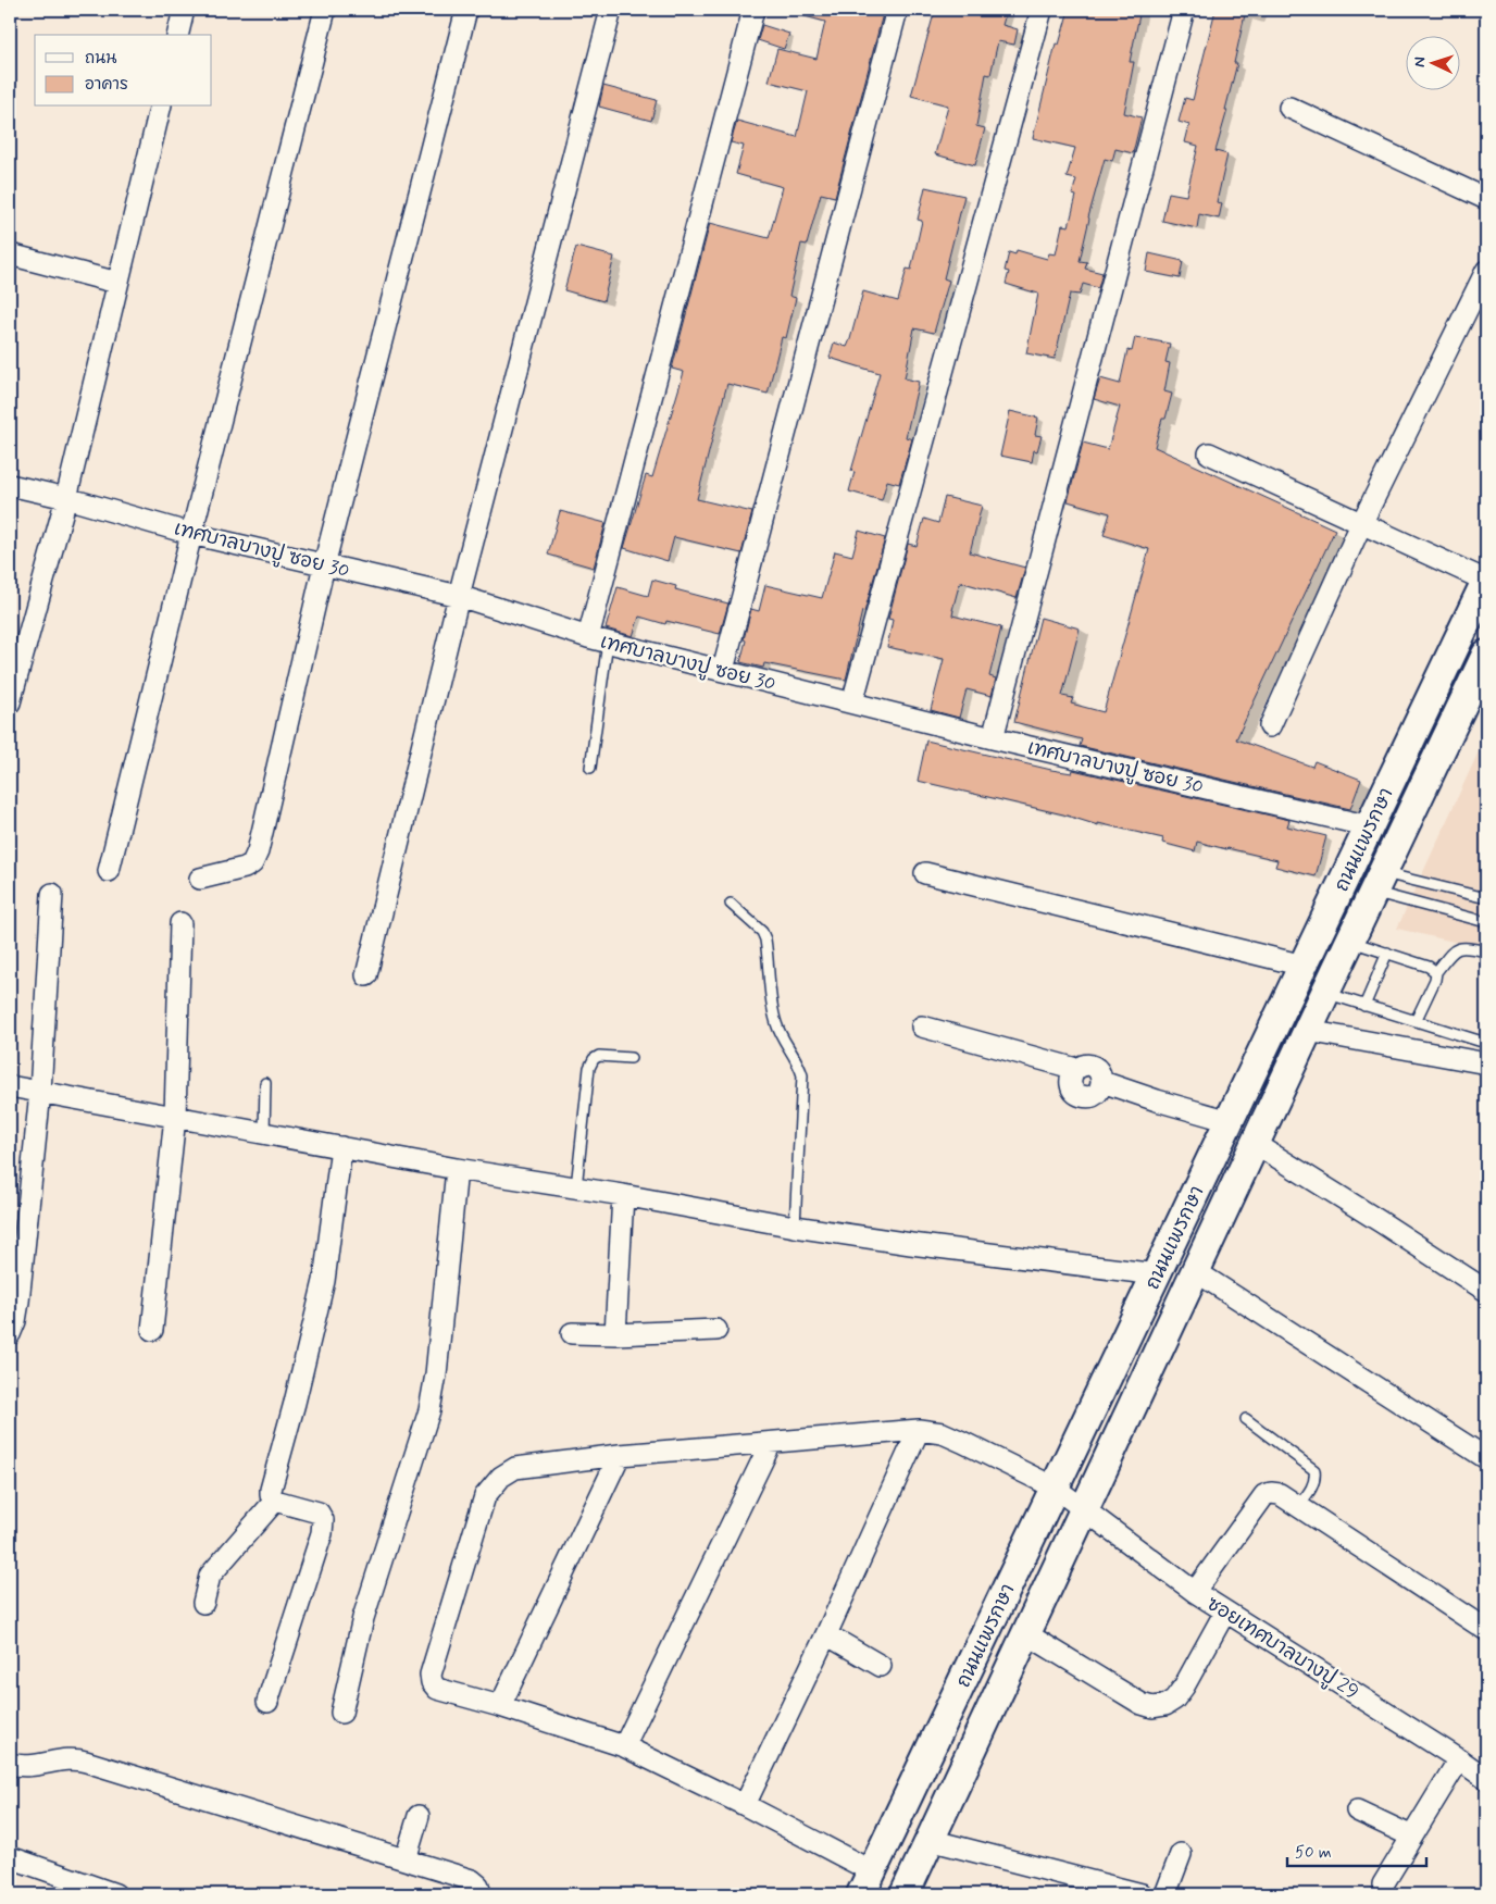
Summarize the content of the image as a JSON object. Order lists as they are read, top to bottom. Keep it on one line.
{"streets":{"main road":["ถนนแพรกษา"],"street":["เทศบาลบางปู ซอย 30","ซอยเทศบาลบางปู 29"]},"crossings":[["เทศบาลบางปู ซอย 30","ถนนแพรกษา"],["ถนนแพรกษา","ซอยเทศบาลบางปู 29"]],"legend":["ถนน","อาคาร"],"scale_bar":"50 m","north":"left"}
